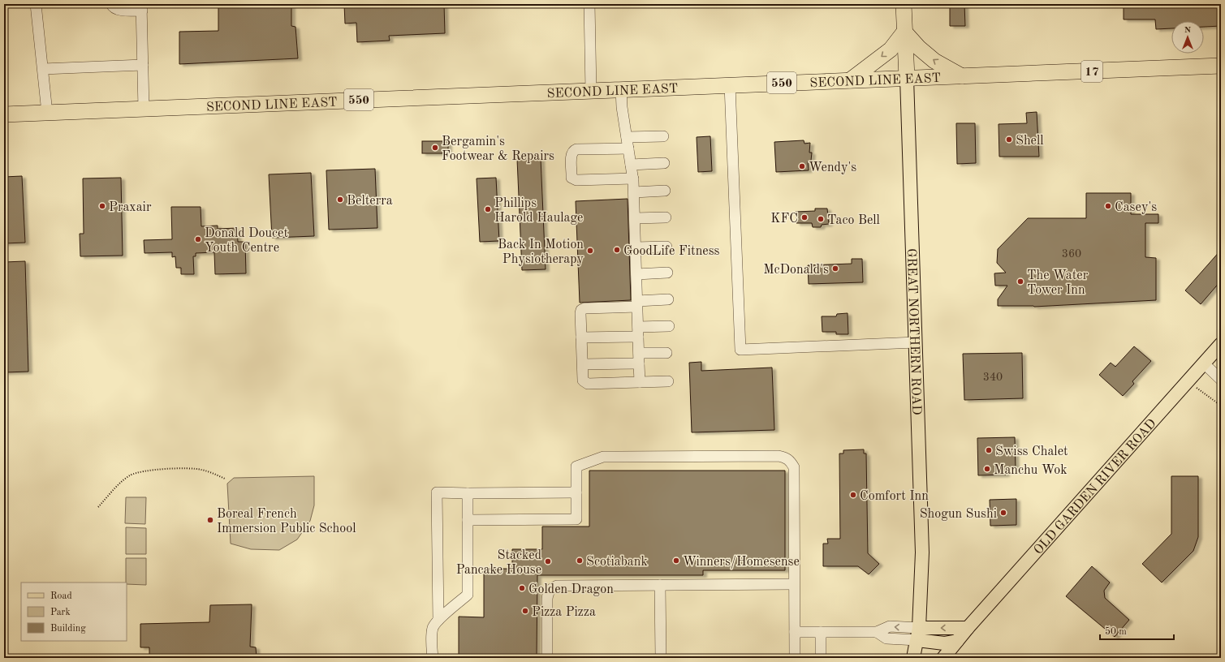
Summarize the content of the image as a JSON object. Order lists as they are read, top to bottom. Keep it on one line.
{"streets":{"highway":["17","SECOND LINE EAST","550","GREAT NORTHERN ROAD"],"main road":["OLD GARDEN RIVER ROAD"]},"crossings":[["SECOND LINE EAST","GREAT NORTHERN ROAD"]],"places":["Shell","Bergamin's Footwear & Repairs","Wendy's","Belterra","Praxair","Casey's","Phillips Harold Haulage","KFC","Taco Bell","Donald Doucet Youth Centre","GoodLife Fitness","Back In Motion Physiotherapy","McDonald's","The Water Tower Inn","Swiss Chalet","Manchu Wok","Comfort Inn","Shogun Sushi","Boreal French Immersion Public School","Scotiabank","Winners/Homesense","Stacked Pancake House","Golden Dragon","Pizza Pizza"],"house_numbers":["360","340"],"legend":["Road","Park","Building"],"scale_bar":"50 m","north":"top"}
